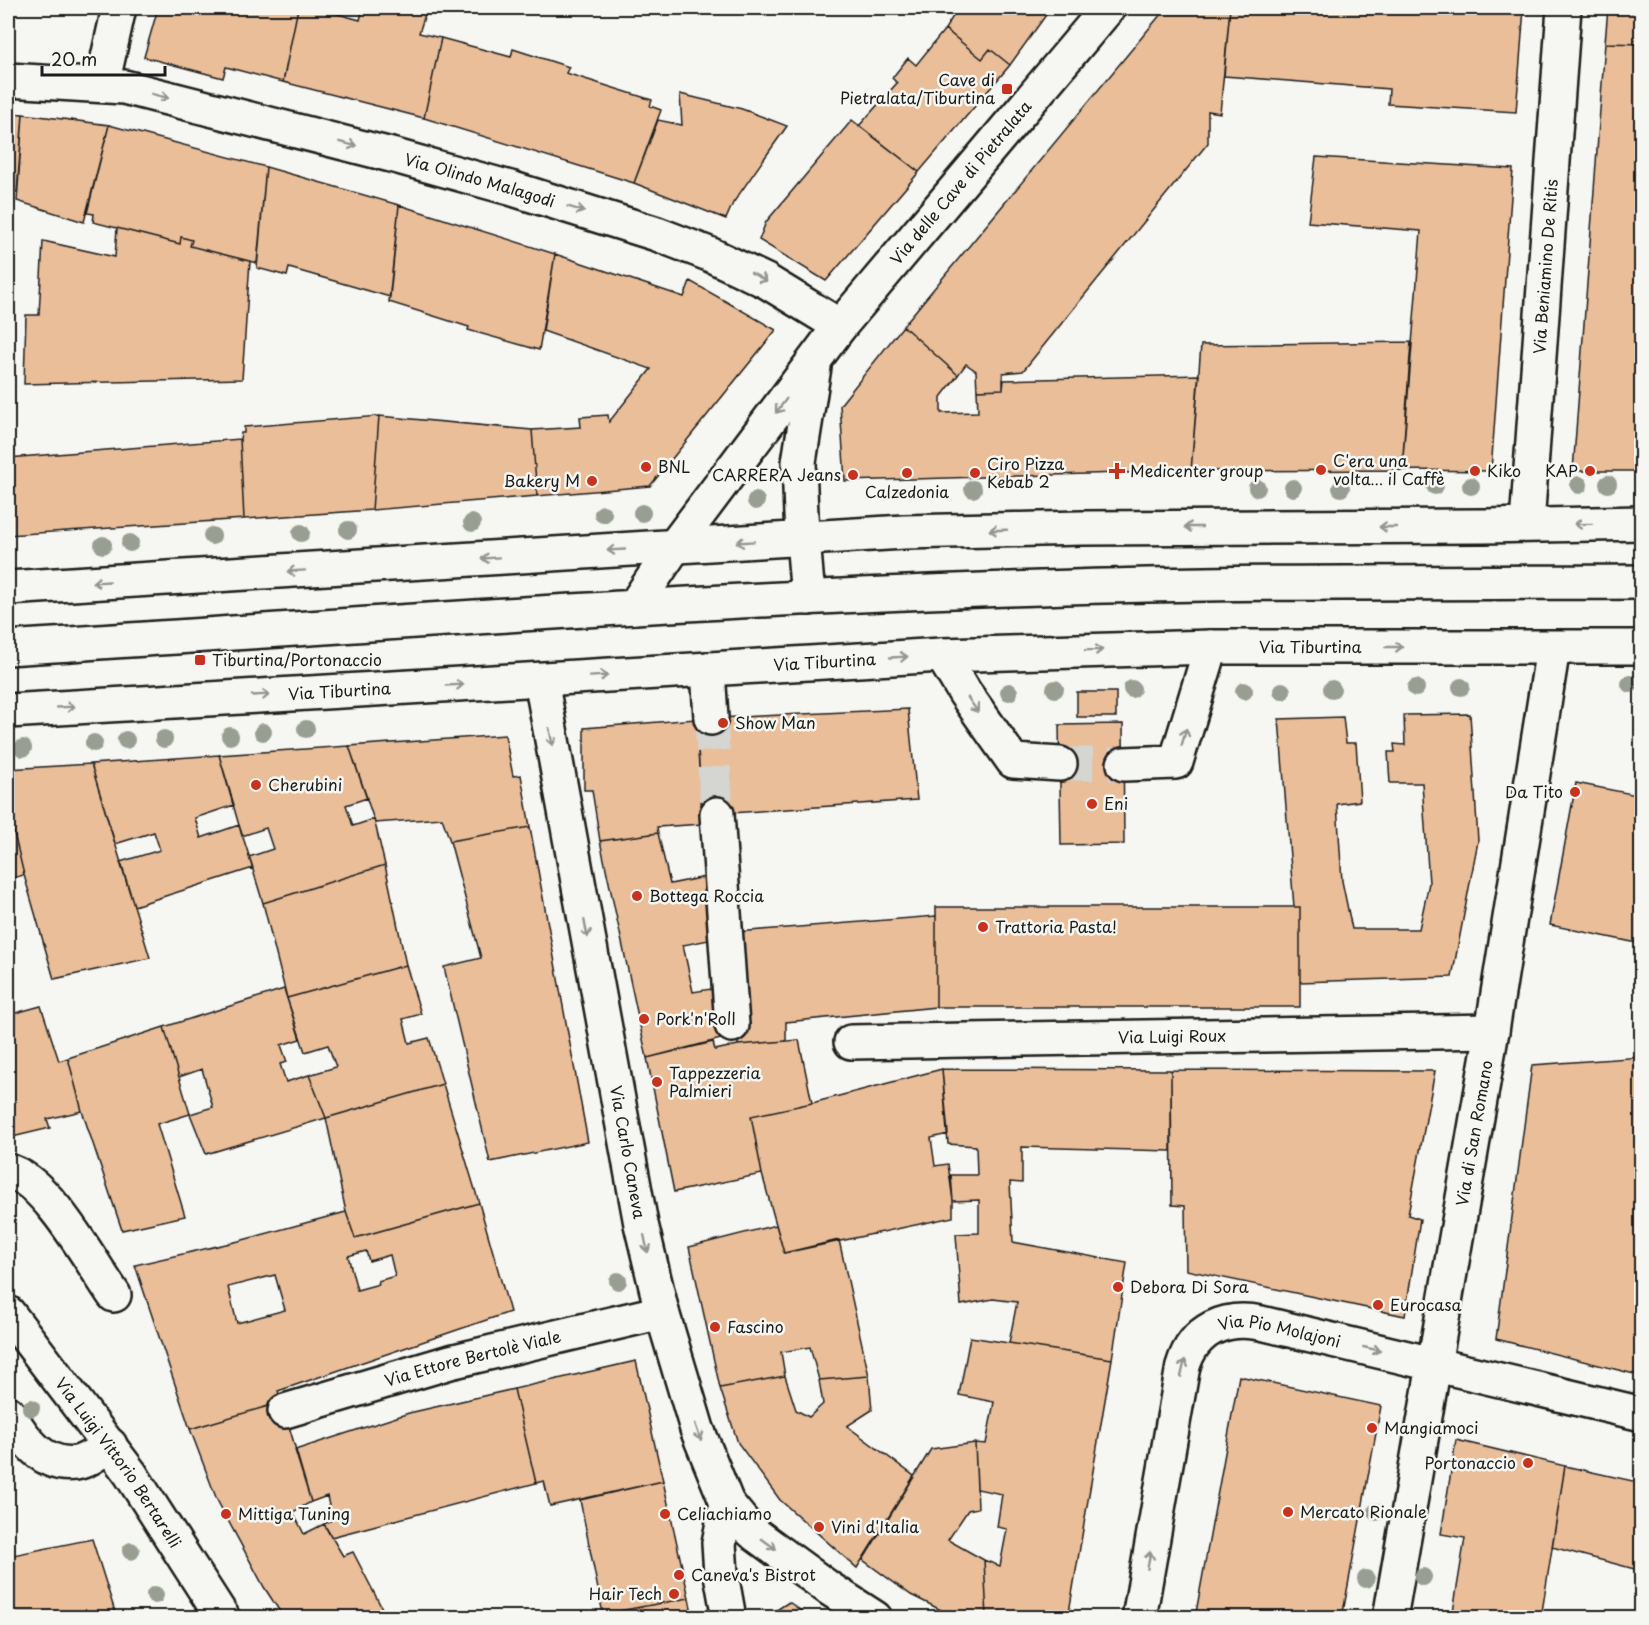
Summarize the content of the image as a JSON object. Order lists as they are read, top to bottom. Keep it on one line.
{"streets":{"street":["Via Olindo Malagodi","Via delle Cave di Pietralata","Via Beniamino De Ritis","Via Tiburtina","Via Luigi Roux","Via di San Romano","Via Carlo Caneva","Via Pio Molajoni","Via Ettore Bertolè Viale","Via Luigi Vittorio Bertarelli"]},"crossings":[["Via Olindo Malagodi","Via delle Cave di Pietralata"],["Via Tiburtina","Via di San Romano"],["Via Tiburtina","Via Carlo Caneva"],["Via Luigi Roux","Via di San Romano"],["Via di San Romano","Via Pio Molajoni"],["Via Carlo Caneva","Via Ettore Bertolè Viale"]],"one_way":["Via Olindo Malagodi"],"places":{"transit":["Cave di Pietralata/Tiburtina","Tiburtina/Portonaccio"],"other":["BNL","C'era una volta... il Caffè","Kiko","KAP","Calzedonia","Ciro Pizza Kebab 2","CARRERA Jeans","Bakery M","Show Man","Cherubini","Da Tito","Eni","Bottega Roccia","Trattoria Pasta!","Pork'n'Roll","Tappezzeria Palmieri","Debora Di Sora","Eurocasa","Fascino","Mangiamoci","Portonaccio","Mercato Rionale","Mittiga Tuning","Celiachiamo","Vini d'Italia","Caneva's Bistrot","Hair Tech"],"health":["Medicenter group"]},"scale_bar":"20 m"}
